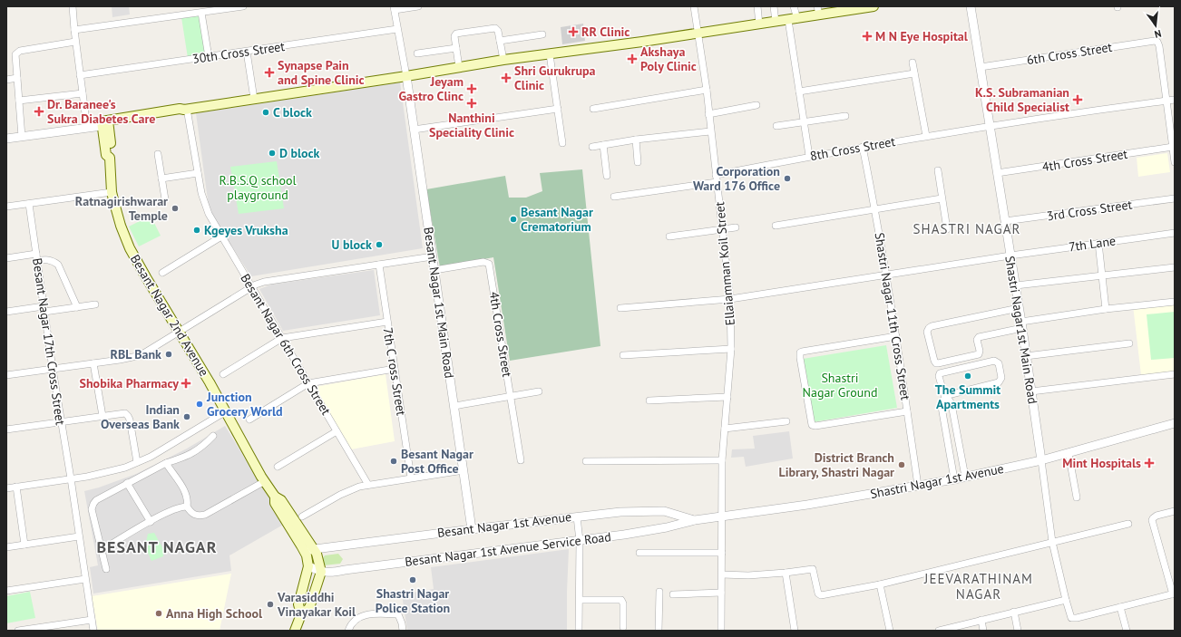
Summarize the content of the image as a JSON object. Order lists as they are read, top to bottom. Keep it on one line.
{"streets":{"main road":["Besant Nagar 2nd Avenue"],"street":["30th Cross Street","6th Cross Street","8th Cross Street","4th Cross Street","3rd Cross Street","7th Lane","Ellaiamman Koil Street","Besant Nagar 1st Main Road","Shastri Nagar 11th Cross Street","Shastri Nagar1st Main Road","Besant Nagar 17th Cross Street","Besant Nagar 6th Cross Street","7th C ross Street","Shastri Nagar 1st Avenue","Besant Nagar 1st Avenue","Besant Nagar 1st Avenue Service Road"]},"crossings":[["6th Cross Street","8th Cross Street"],["6th Cross Street","Shastri Nagar1st Main Road"],["8th Cross Street","Ellaiamman Koil Street"],["8th Cross Street","Shastri Nagar 11th Cross Street"],["8th Cross Street","Shastri Nagar1st Main Road"],["4th Cross Street","Besant Nagar 1st Main Road"],["4th Cross Street","Shastri Nagar1st Main Road"],["3rd Cross Street","Shastri Nagar1st Main Road"],["7th Lane","Ellaiamman Koil Street"],["7th Lane","Shastri Nagar 11th Cross Street"],["7th Lane","Shastri Nagar1st Main Road"],["Ellaiamman Koil Street","Shastri Nagar 1st Avenue"],["Besant Nagar 1st Main Road","Besant Nagar 1st Avenue"],["Shastri Nagar 11th Cross Street","Shastri Nagar 1st Avenue"],["Shastri Nagar1st Main Road","Shastri Nagar 1st Avenue"],["Shastri Nagar 1st Avenue","Besant Nagar 1st Avenue"],["Shastri Nagar 1st Avenue","Besant Nagar 1st Avenue Service Road"],["Besant Nagar 1st Avenue","Besant Nagar 1st Avenue Service Road"]],"districts":["SHASTRI NAGAR","BESANT NAGAR","JEEVARATHINAM NAGAR"],"parks":["R.B.S.Q school playground","Shastri Nagar Ground"],"places":{"health":["RR Clinic","M N Eye Hospital","Akshaya Poly Clinic","Synapse Pain and Spine Clinic","Shri Gurukrupa Clinic","Jeyam Gastro Clinc","K.S. Subramanian Child Specialist","Nanthini Speciality Clinic","Dr. Baranee's Sukra Diabetes Care","Shobika Pharmacy","Mint Hospitals"],"other":["C block","D block","Corporation Ward 176 Office","Ratnagirishwarar Temple","Besant Nagar Crematorium","Kgeyes Vruksha","U block","RBL Bank","The Summit Apartments","Junction Grocery World","Indian Overseas Bank","Besant Nagar Post Office","District Branch Library, Shastri Nagar","Shastri Nagar Police Station","Varasiddhi Vinayakar Koil","Anna High School"]},"north":"bottom"}
